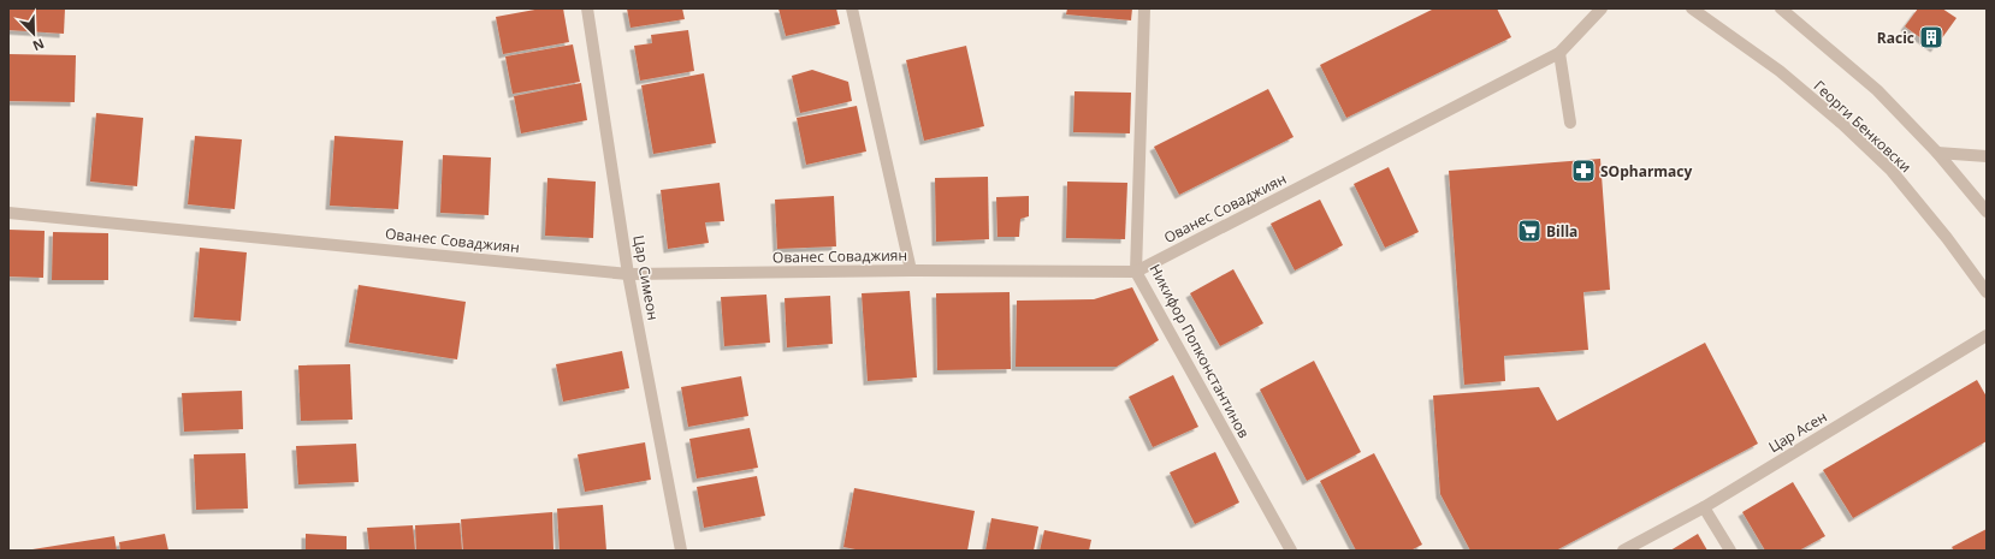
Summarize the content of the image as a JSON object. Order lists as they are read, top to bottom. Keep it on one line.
{"streets":{"street":["Георги Бенковски","Ованес Соваджиян","Цар Симеон","Никифор Попконстантинов","Цар Асен"]},"crossings":[["Ованес Соваджиян","Цар Симеон"],["Ованес Соваджиян","Никифор Попконстантинов"]],"places":{"building":["Racic"],"pharmacy":["SOpharmacy"],"supermarket":["Billa"]},"north":"bottom right"}
